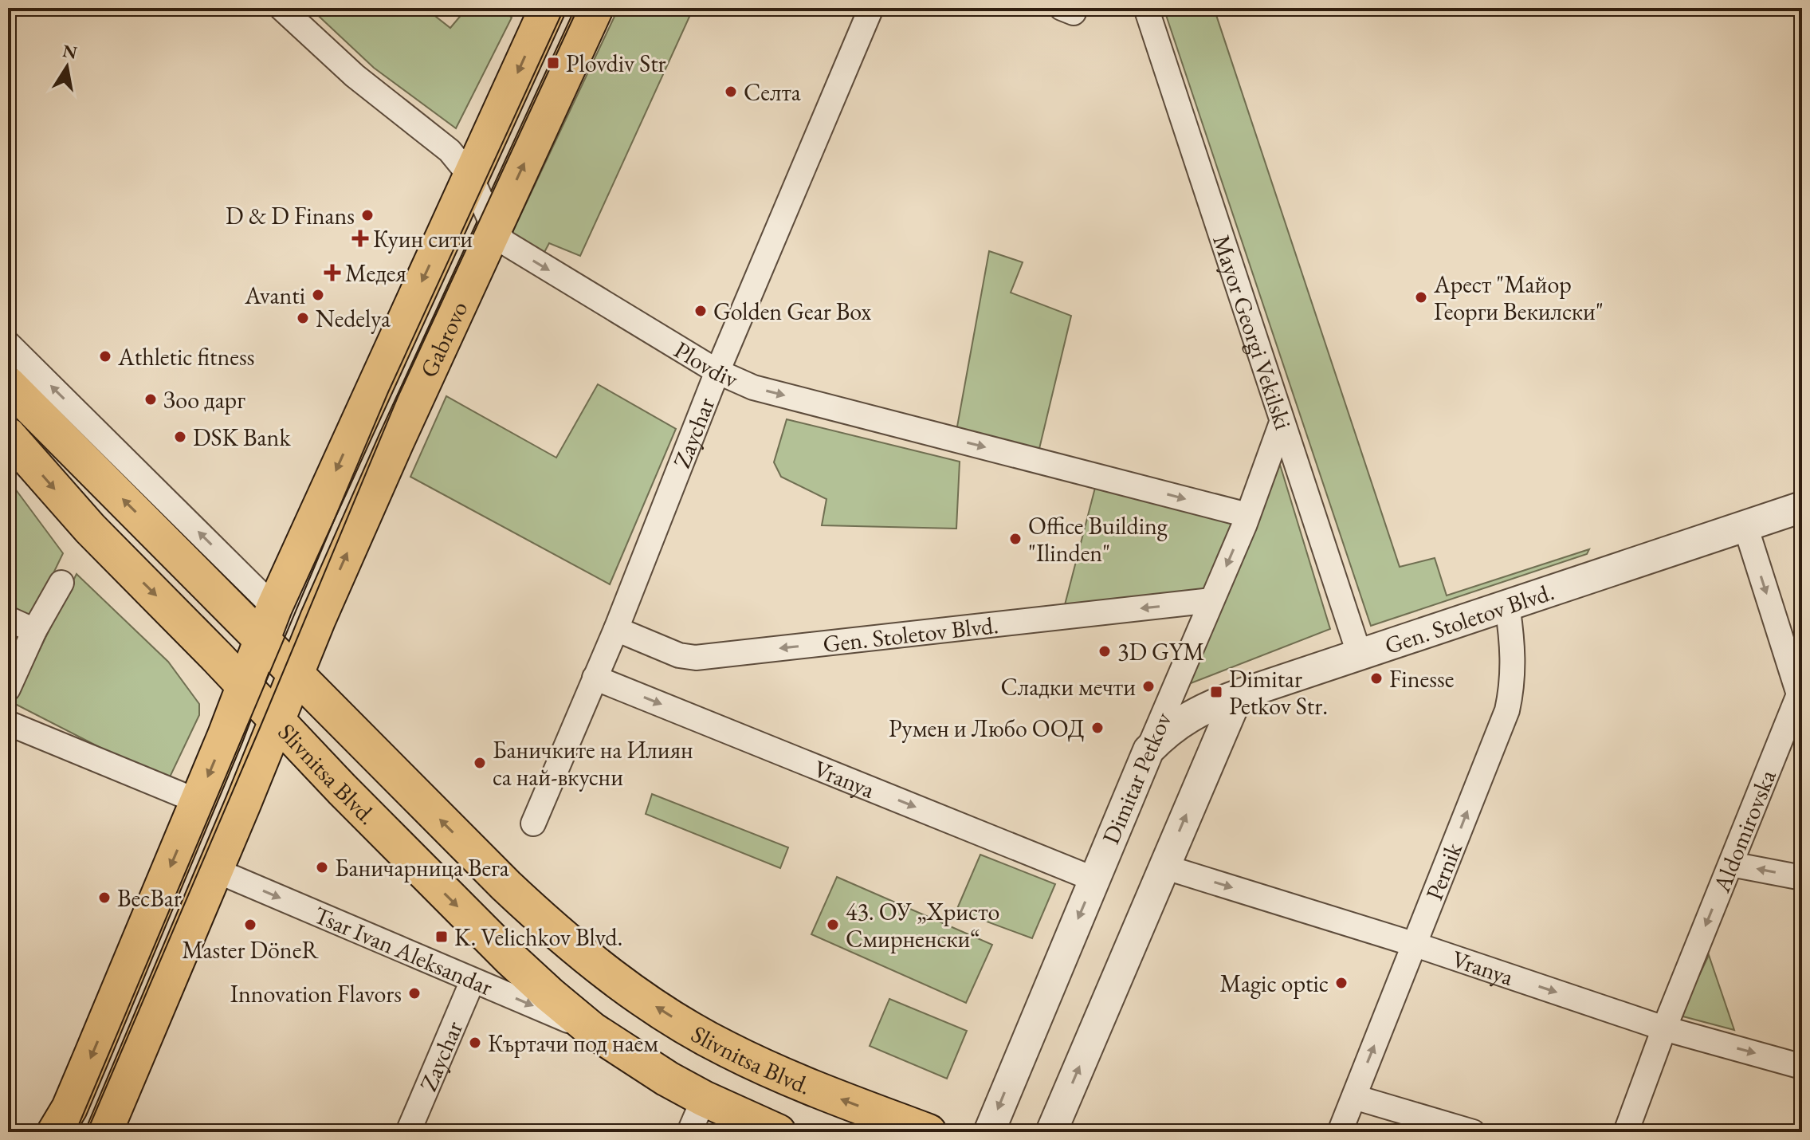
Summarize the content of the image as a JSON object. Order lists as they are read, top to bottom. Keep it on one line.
{"streets":{"main road":["Gabrovo","Slivnitsa Blvd."],"street":["Mayor Georgi Vekilski","Plovdiv","Zaychar","Gen. Stoletov Blvd.","Dimitar Petkov","Vranya","Aldomirovska","Pernik","Tsar Ivan Aleksandar"]},"crossings":[["Mayor Georgi Vekilski","Gen. Stoletov Blvd."],["Mayor Georgi Vekilski","Dimitar Petkov"],["Gabrovo","Plovdiv"],["Gabrovo","Slivnitsa Blvd."],["Gabrovo","Tsar Ivan Aleksandar"],["Plovdiv","Zaychar"],["Plovdiv","Dimitar Petkov"],["Zaychar","Gen. Stoletov Blvd."],["Zaychar","Vranya"],["Zaychar","Tsar Ivan Aleksandar"],["Gen. Stoletov Blvd.","Dimitar Petkov"],["Gen. Stoletov Blvd.","Aldomirovska"],["Gen. Stoletov Blvd.","Pernik"],["Slivnitsa Blvd.","Tsar Ivan Aleksandar"],["Dimitar Petkov","Vranya"],["Vranya","Aldomirovska"],["Vranya","Pernik"]],"one_way":["Plovdiv","Gen. Stoletov Blvd.","Vranya","Aldomirovska","Pernik","Tsar Ivan Aleksandar"],"places":{"transit":["Plovdiv Str","Dimitar Petkov Str.","K. Velichkov Blvd."],"other":["Селта","D & D Finans","Avanti","Арест \"Майор Георги Векилски\"","Golden Gear Box","Nedelya","Athletic fitness","Зоо дарг","DSK Bank","Office Building \"Ilinden\"","3D GYM","Finesse","Сладки мечти","Румен и Любо ООД","Баничките на Илиян са най-вкусни","Баничарница Вега","BecBar","Master DöneR","43. ОУ „Христо Смирненски“","Magic optic","Innovation Flavors","Къртачи под наем"],"health":["Куин сити","Медея"]},"north":"top"}
